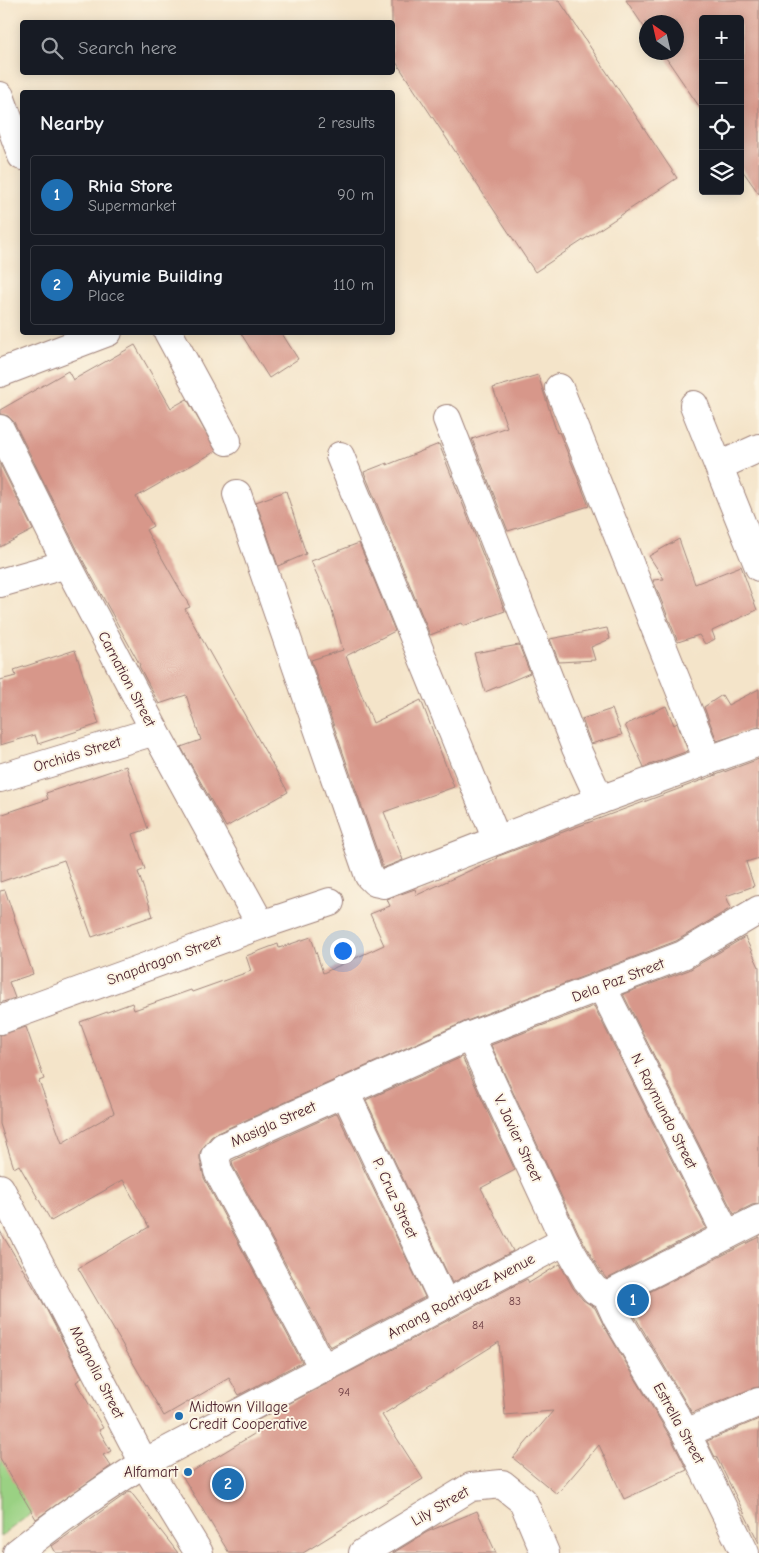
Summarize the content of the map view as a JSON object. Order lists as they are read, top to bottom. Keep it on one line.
{"streets":{"street":["Carnation Street","Orchids Street","Snapdragon Street","Dela Paz Street","N. Raymundo Street","Masigla Street","V. Javier Street","P. Cruz Street","Amang Rodriguez Avenue","Magnolia Street","Estrella Street","Lily Street"]},"crossings":[["Carnation Street","Orchids Street"],["Carnation Street","Snapdragon Street"],["Dela Paz Street","N. Raymundo Street"],["Dela Paz Street","Masigla Street"],["Dela Paz Street","V. Javier Street"],["Masigla Street","V. Javier Street"],["Masigla Street","P. Cruz Street"],["Masigla Street","Amang Rodriguez Avenue"],["V. Javier Street","Amang Rodriguez Avenue"],["P. Cruz Street","Amang Rodriguez Avenue"],["Amang Rodriguez Avenue","Magnolia Street"]],"places":["Midtown Village Credit Cooperative","Alfamart"],"house_numbers":["83","84","94"],"north":"top left","page":{"map_buttons":["+","−"],"search":"Search here","heading":["Nearby","2 results"],"list":[{"mark":"1","name":"Rhia Store","note":"Supermarket","value":"90 m"},{"mark":"2","name":"Aiyumie Building","note":"Place","value":"110 m"}],"pins":["1","2"]}}
